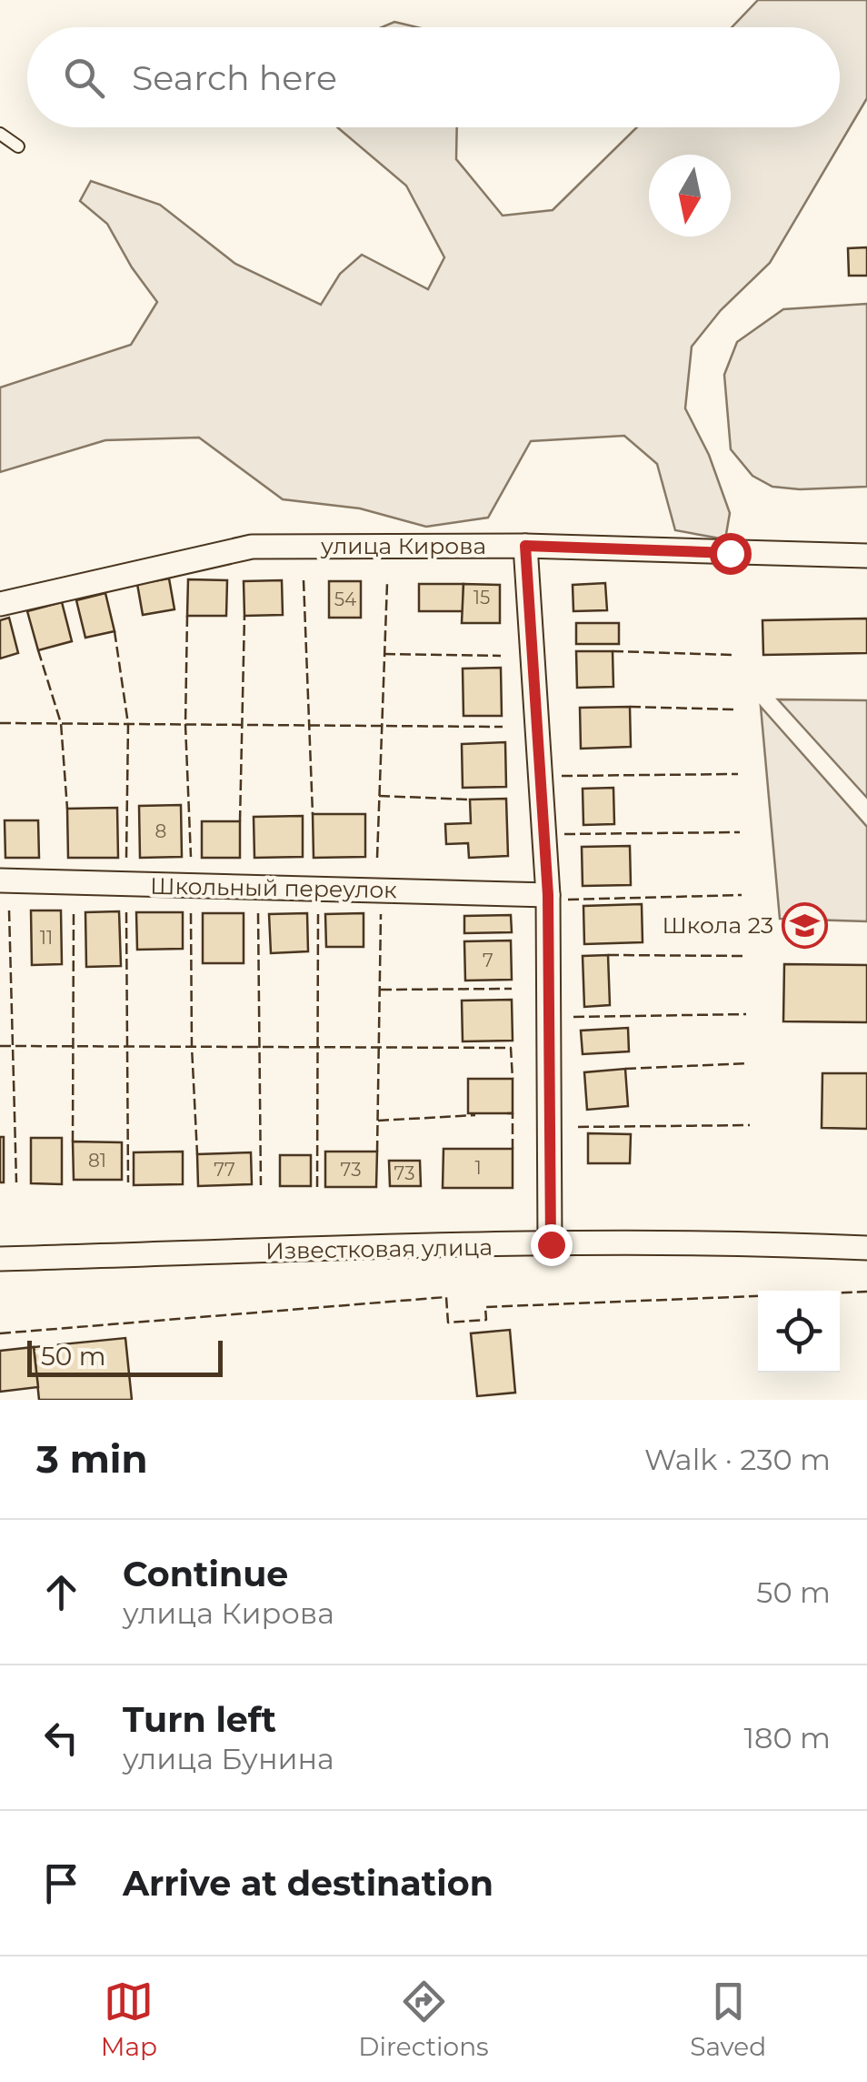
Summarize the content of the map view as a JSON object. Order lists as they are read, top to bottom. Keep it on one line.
{"streets":{"street":["улица Кирова","Школьный переулок","Известковая улица"]},"places":{"school or university":["Школа 23"]},"house_numbers":["15","54","8","11","7","81","1","77","73","73"],"scale_bar":"50 m","north":"bottom","page":{"search":"Search here","scale":"50 m","heading":["3 min","Walk · 230 m"],"list":[["Continue","улица Кирова","50 m"],["Turn left","улица Бунина","180 m"],"Arrive at destination"],"nav":["Map","Directions","Saved"]}}
